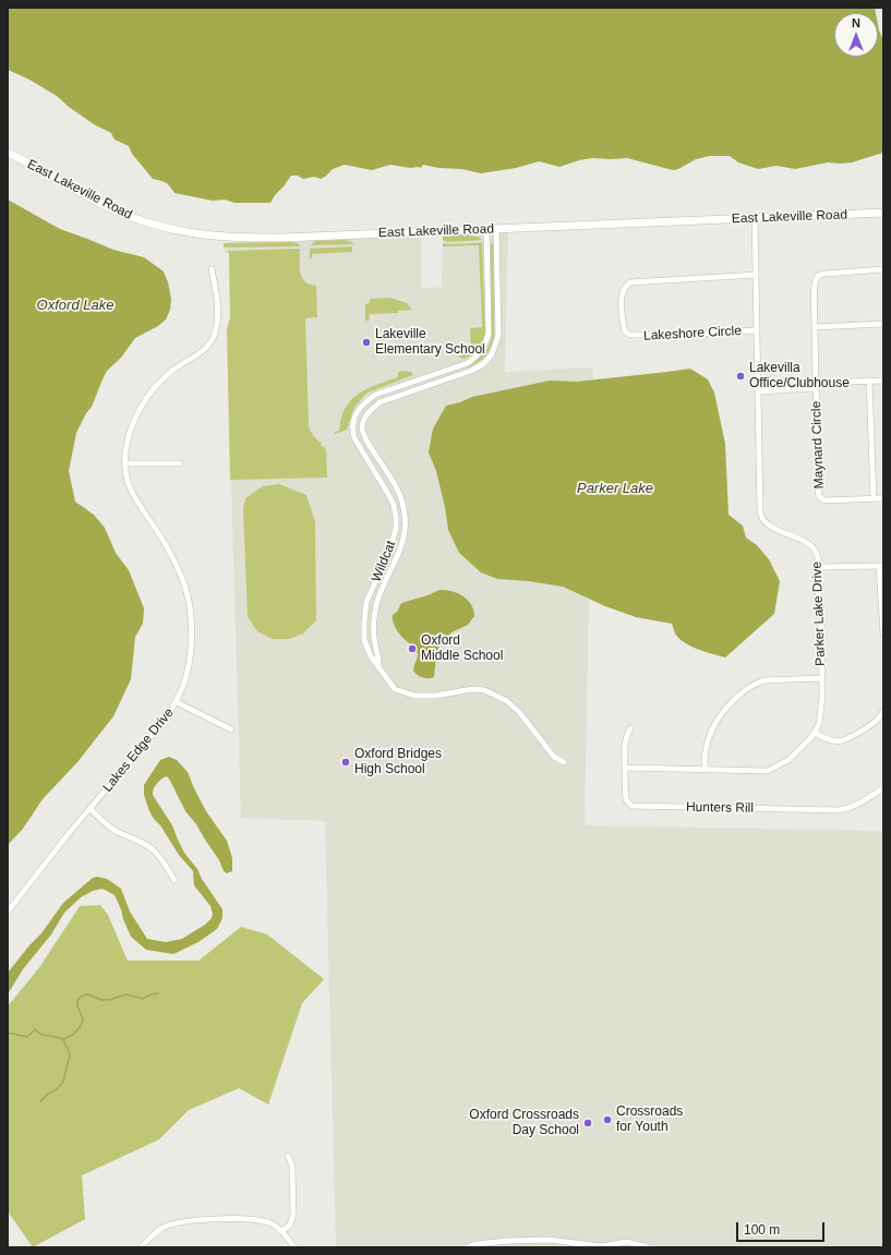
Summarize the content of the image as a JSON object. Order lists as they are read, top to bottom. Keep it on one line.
{"streets":{"main road":["East Lakeville Road"],"street":["Lakeshore Circle","Maynard Circle","Wildcat","Parker Lake Drive","Lakes Edge Drive","Hunters Rill"]},"crossings":[["East Lakeville Road","Parker Lake Drive"],["Lakeshore Circle","Parker Lake Drive"],["Parker Lake Drive","Hunters Rill"]],"water":["Oxford Lake","Parker Lake"],"places":["Lakeville Elementary School","Lakevilla Office/Clubhouse","Oxford Middle School","Oxford Bridges High School","Crossroads for Youth","Oxford Crossroads Day School"],"scale_bar":"100 m","north":"top"}
